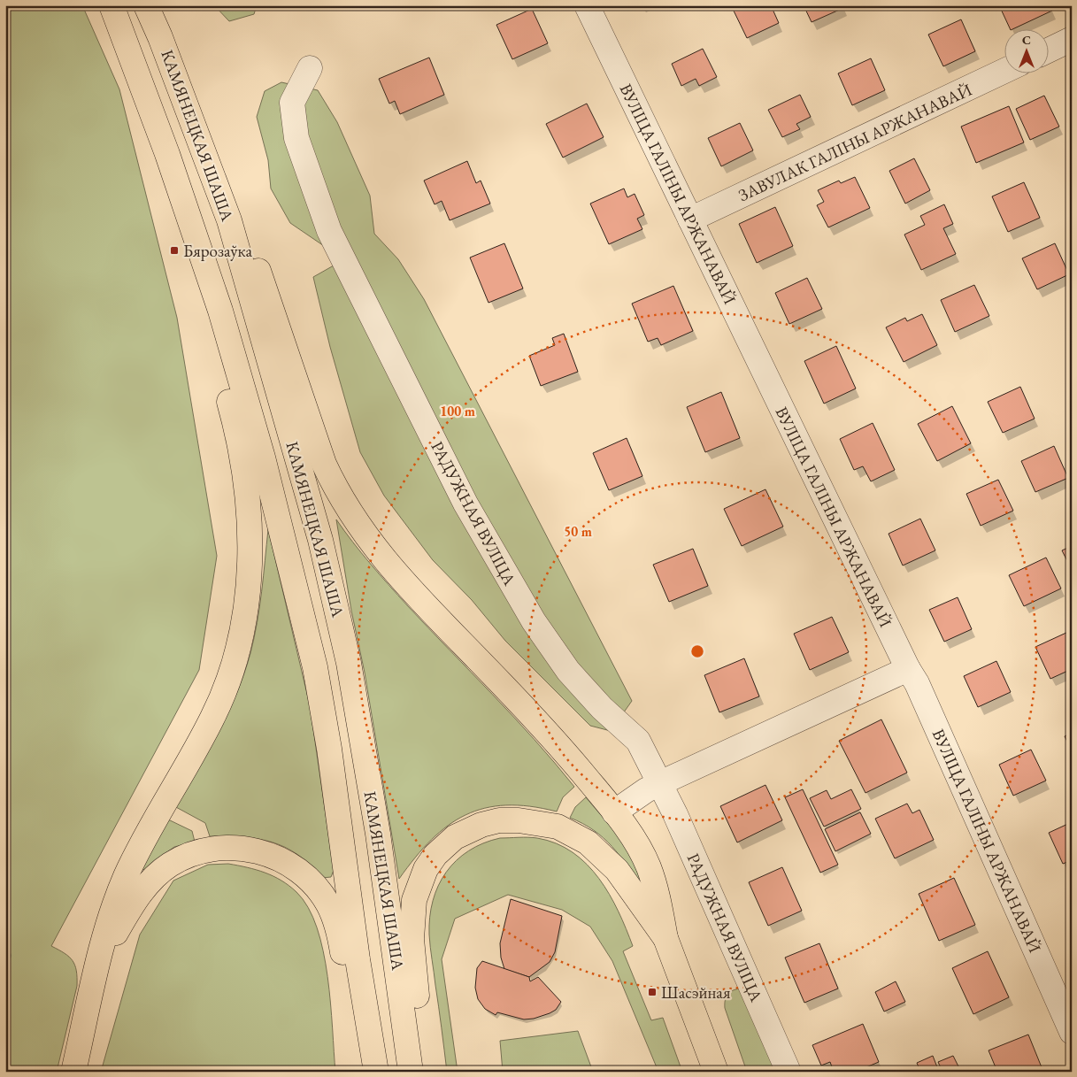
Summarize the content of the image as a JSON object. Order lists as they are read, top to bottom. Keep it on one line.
{"streets":{"main road":["КАМЯНЕЦКАЯ ШАША"],"street":["ЗАВУЛАК ГАЛІНЫ АРЖАНАВАЙ","ВУЛІЦА ГАЛІНЫ АРЖАНАВАЙ","РАДУЖНАЯ ВУЛІЦА"]},"crossings":[["ЗАВУЛАК ГАЛІНЫ АРЖАНАВАЙ","ВУЛІЦА ГАЛІНЫ АРЖАНАВАЙ"]],"places":{"transit":["Бярозаўка","Шасэйная"]},"north":"top","rings":["100 m","50 m"]}
